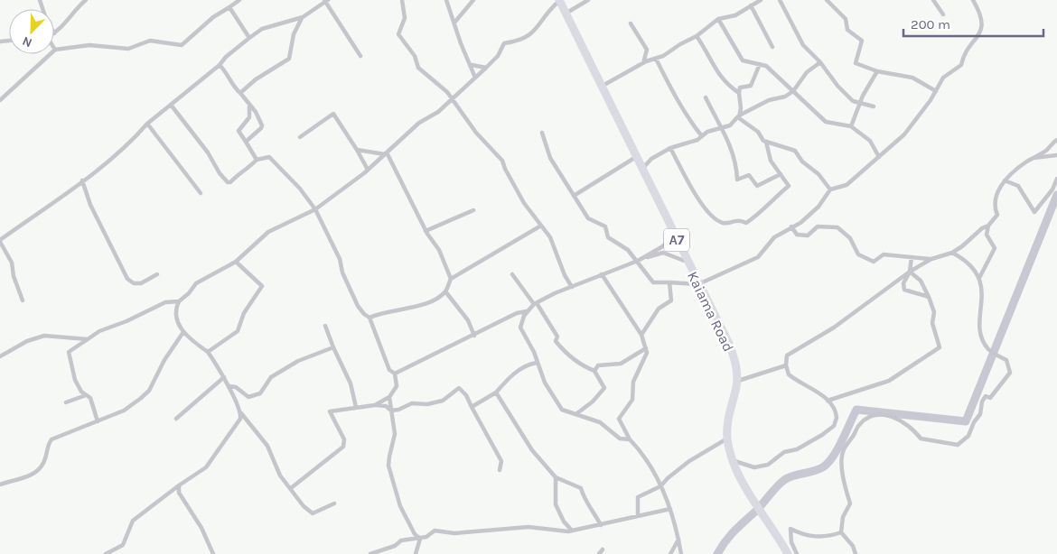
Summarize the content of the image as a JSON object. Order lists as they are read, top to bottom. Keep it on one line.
{"streets":{"highway":["A7","Kaiama Road"]},"scale_bar":"200 m","north":"bottom left"}
